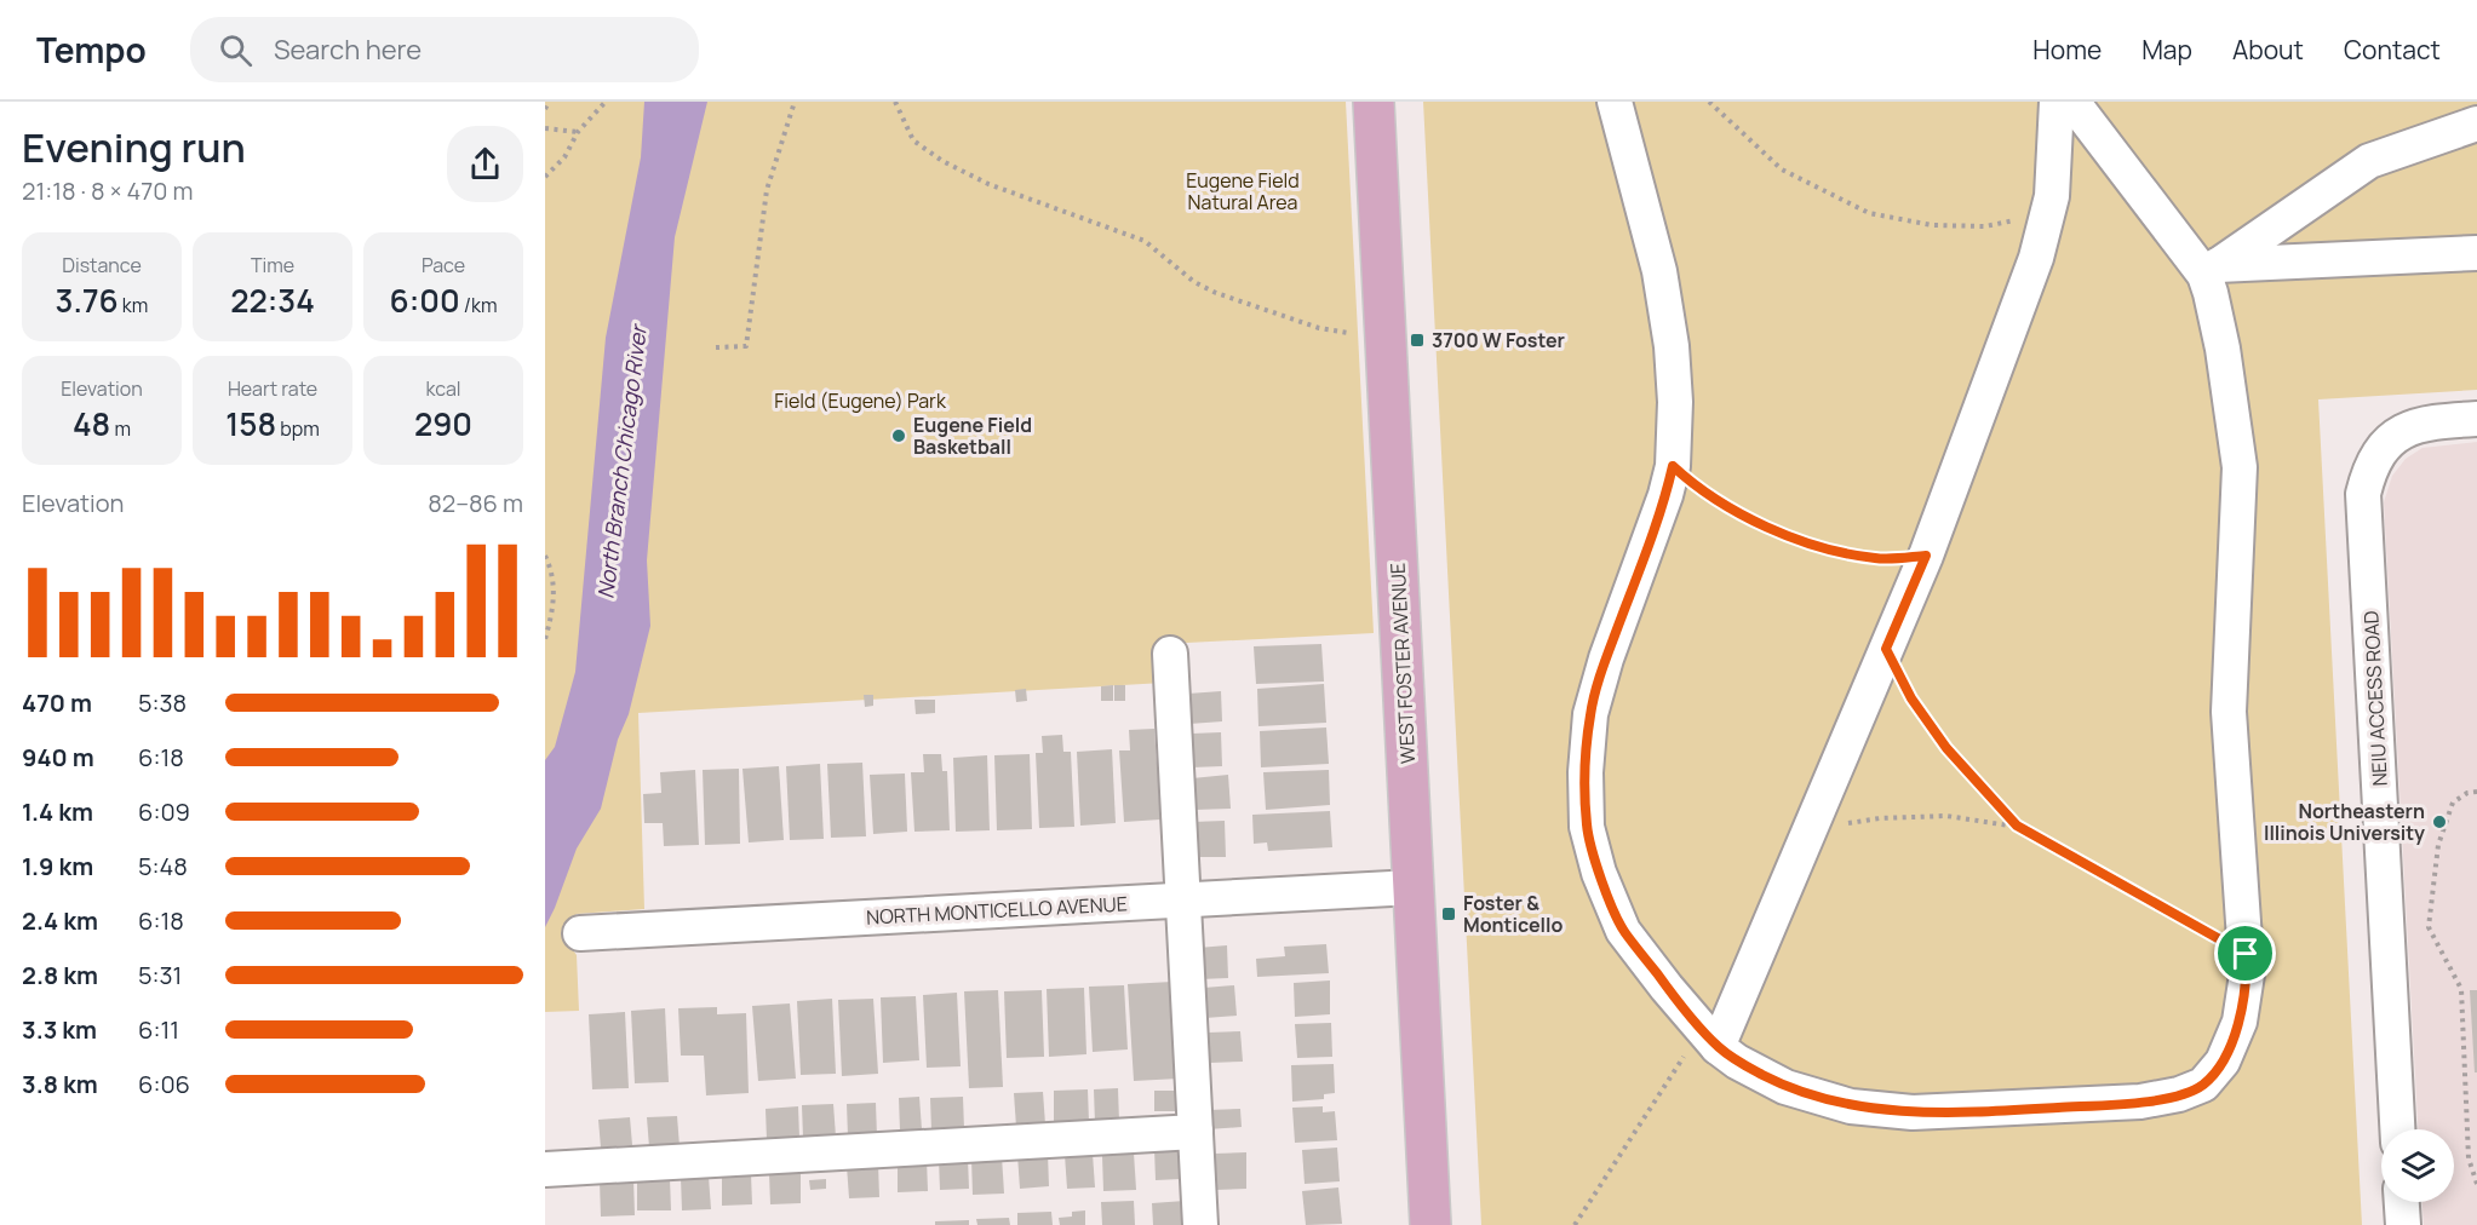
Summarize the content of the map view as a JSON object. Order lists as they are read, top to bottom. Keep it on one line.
{"streets":{"main road":["WEST FOSTER AVENUE"],"street":["NEIU ACCESS ROAD","NORTH MONTICELLO AVENUE"]},"crossings":[["WEST FOSTER AVENUE","NORTH MONTICELLO AVENUE"]],"water":["North Branch Chicago River"],"parks":["Eugene Field Natural Area","Field (Eugene) Park"],"places":{"transit":["3700 W Foster","Foster & Monticello"],"other":["Eugene Field Basketball","Northeastern Illinois University"]},"page":{"header":"Tempo","search":"Search here","nav":["Home","Map","About","Contact"],"heading":["Evening run","21:18 · 8 × 470 m"],"stats":[["Distance","3.76 km"],["Time","22:34"],["Pace","6:00 /km"],["Elevation","48 m"],["Heart rate","158 bpm"],["kcal","290"]],"chart":["Elevation","82–86 m"],"list":[{"name":"470 m","note":"5:38"},{"name":"940 m","note":"6:18"},{"name":"1.4 km","note":"6:09"},{"name":"1.9 km","note":"5:48"},{"name":"2.4 km","note":"6:18"},{"name":"2.8 km","note":"5:31"},{"name":"3.3 km","note":"6:11"},{"name":"3.8 km","note":"6:06"}]}}
